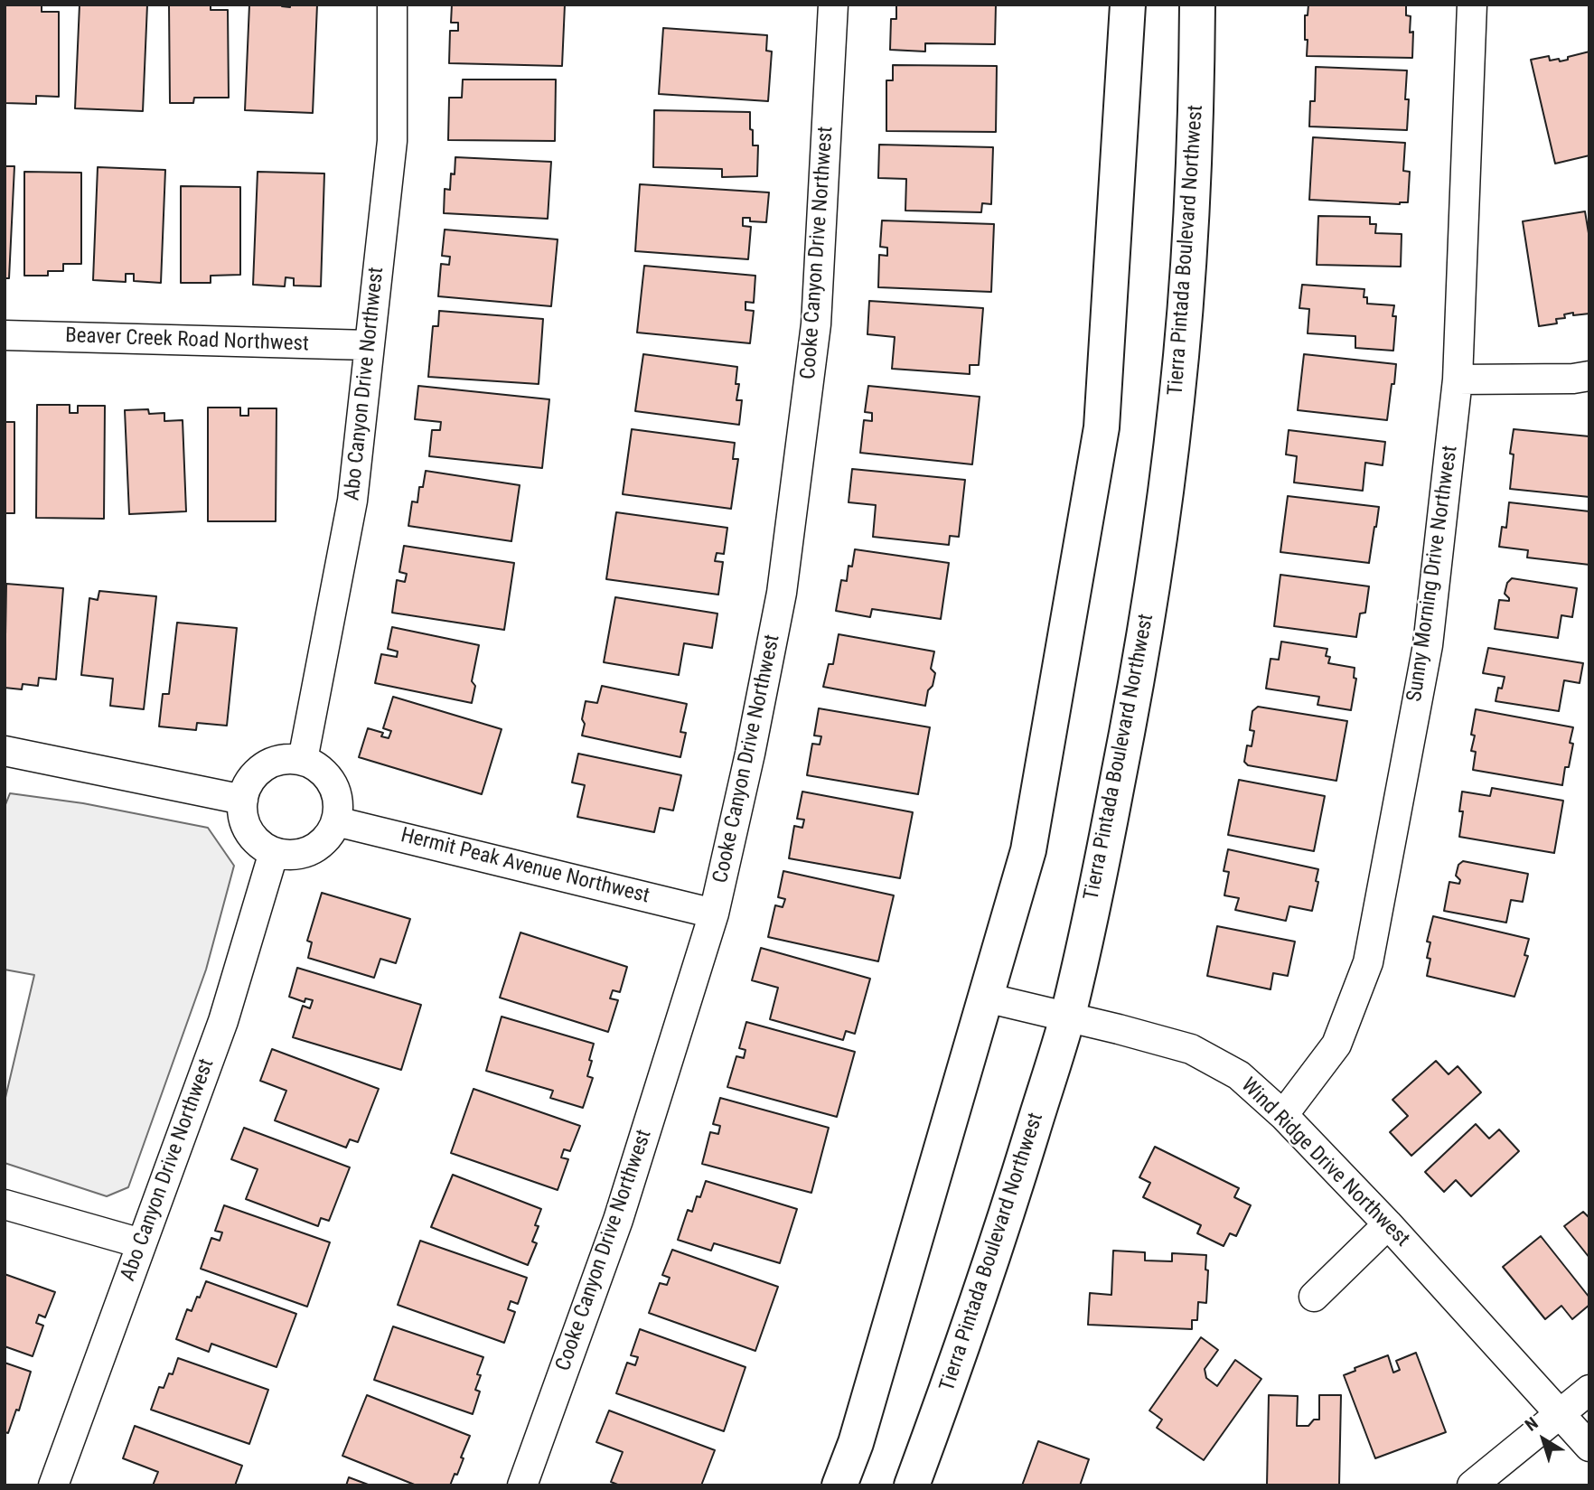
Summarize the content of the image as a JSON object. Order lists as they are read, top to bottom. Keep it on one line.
{"streets":{"main road":["Tierra Pintada Boulevard Northwest"],"street":["Cooke Canyon Drive Northwest","Beaver Creek Road Northwest","Abo Canyon Drive Northwest","Sunny Morning Drive Northwest","Hermit Peak Avenue Northwest","Wind Ridge Drive Northwest"]},"crossings":[["Tierra Pintada Boulevard Northwest","Wind Ridge Drive Northwest"],["Cooke Canyon Drive Northwest","Hermit Peak Avenue Northwest"],["Beaver Creek Road Northwest","Abo Canyon Drive Northwest"],["Abo Canyon Drive Northwest","Hermit Peak Avenue Northwest"],["Sunny Morning Drive Northwest","Wind Ridge Drive Northwest"]],"north":"top left"}
